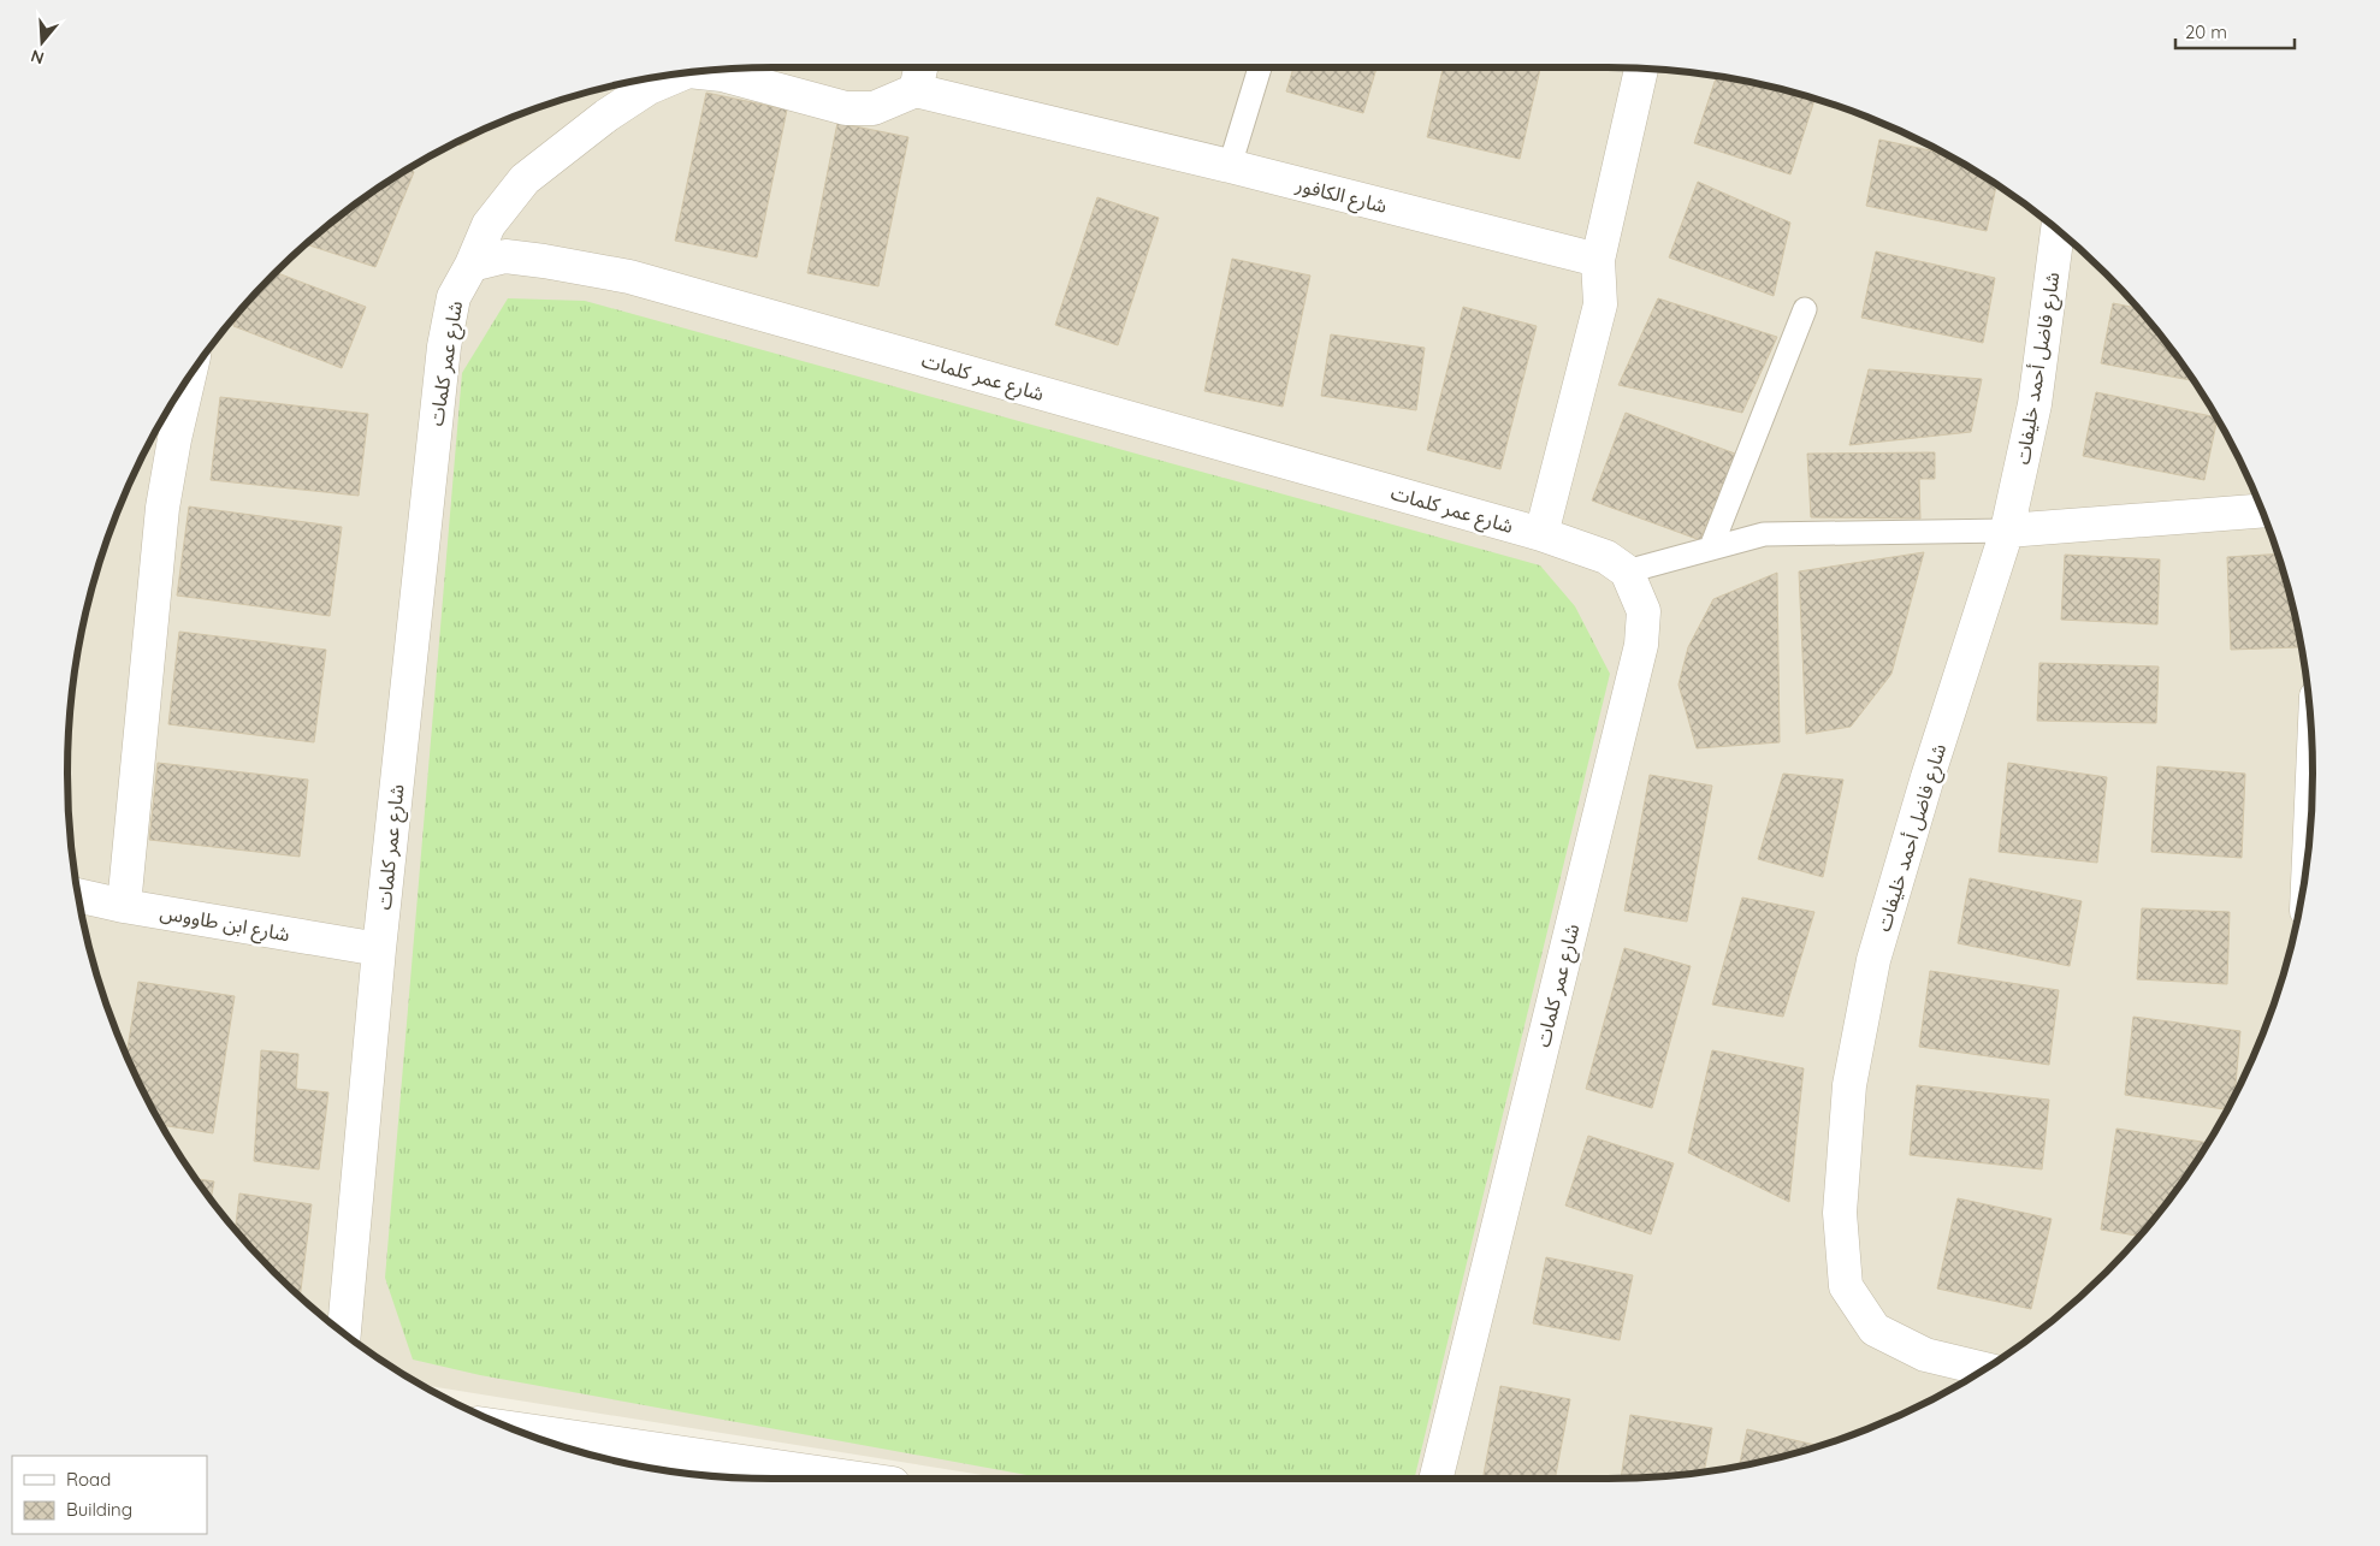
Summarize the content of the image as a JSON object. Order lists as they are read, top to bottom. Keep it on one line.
{"streets":{"street":["شارع الكافور","شارع عمر كلمات","شارع فاضل أحمد خليفات","شارع ابن طاووس"]},"crossings":[["شارع عمر كلمات","شارع ابن طاووس"]],"legend":["Road","Building"],"scale_bar":"20 m","north":"bottom"}
